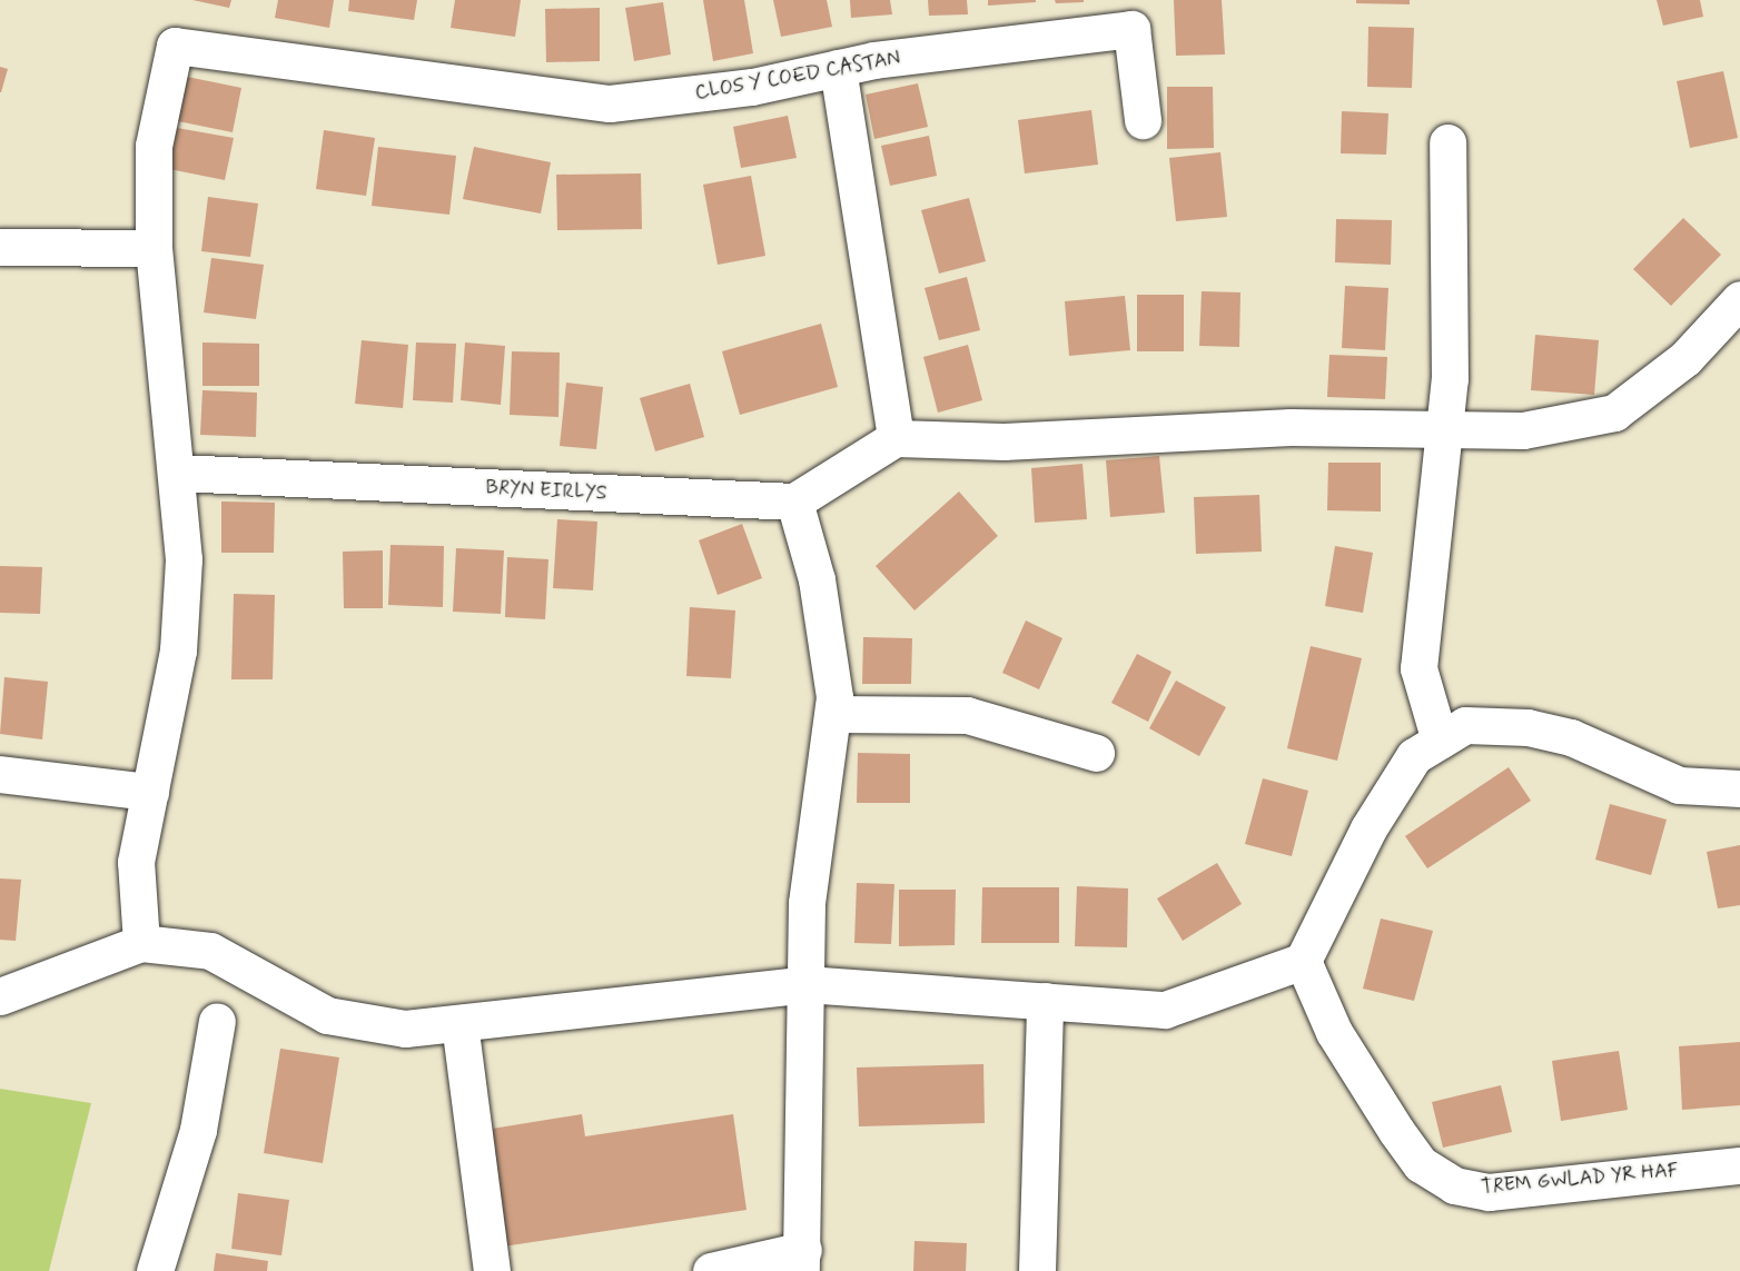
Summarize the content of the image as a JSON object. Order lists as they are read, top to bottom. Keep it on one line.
{"streets":{"street":["CLOS Y COED CASTAN","BRYN EIRLYS","TREM GWLAD YR HAF"]}}
